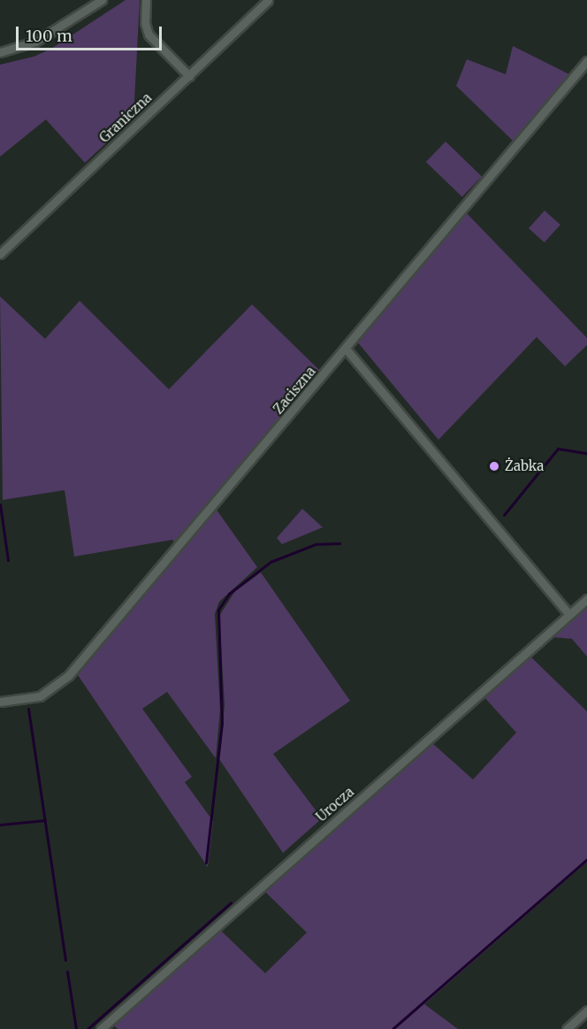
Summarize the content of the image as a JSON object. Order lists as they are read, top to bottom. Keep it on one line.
{"streets":{"street":["Graniczna","Zaciszna","Urocza"]},"places":["Żabka"],"scale_bar":"100 m"}
